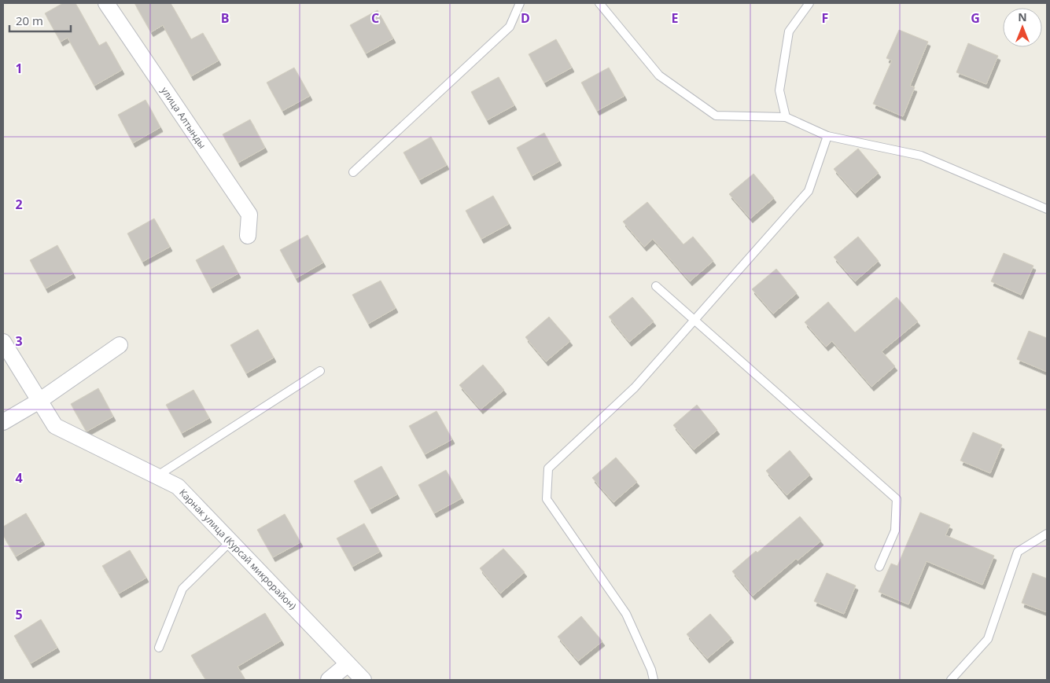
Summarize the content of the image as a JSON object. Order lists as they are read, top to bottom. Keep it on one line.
{"streets":{"street":["улица Алтынды","Карнак улица (Курсай микрорайон)"]},"scale_bar":"20 m","north":"top","grid":{"columns":["B","C","D","E","F","G"],"rows":["1","2","3","4","5"]}}
